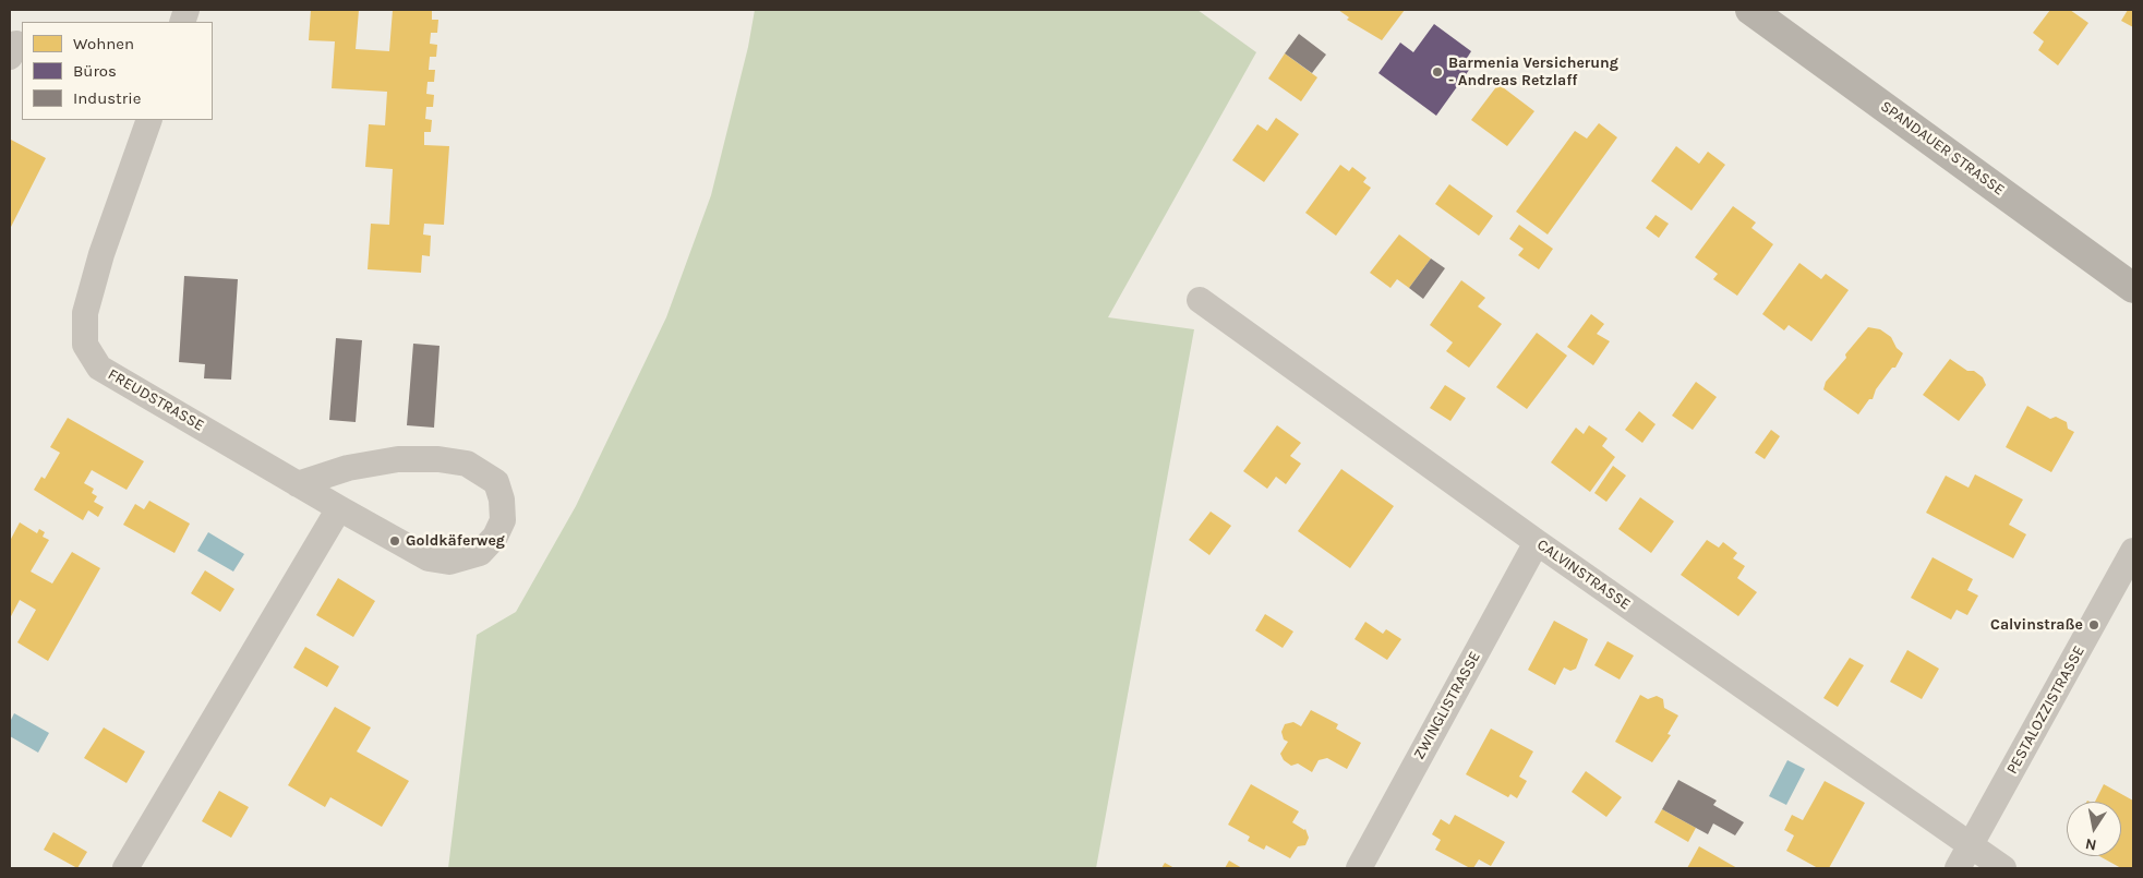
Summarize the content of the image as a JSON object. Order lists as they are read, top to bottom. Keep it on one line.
{"streets":{"main road":["SPANDAUER STRASSE"],"street":["FREUDSTRASSE","CALVINSTRASSE","ZWINGLISTRASSE","PESTALOZZISTRASSE"]},"crossings":[["CALVINSTRASSE","ZWINGLISTRASSE"],["CALVINSTRASSE","PESTALOZZISTRASSE"]],"places":["Barmenia Versicherung - Andreas Retzlaff","Goldkäferweg","Calvinstraße"],"legend":["Wohnen","Büros","Industrie"],"north":"bottom"}
